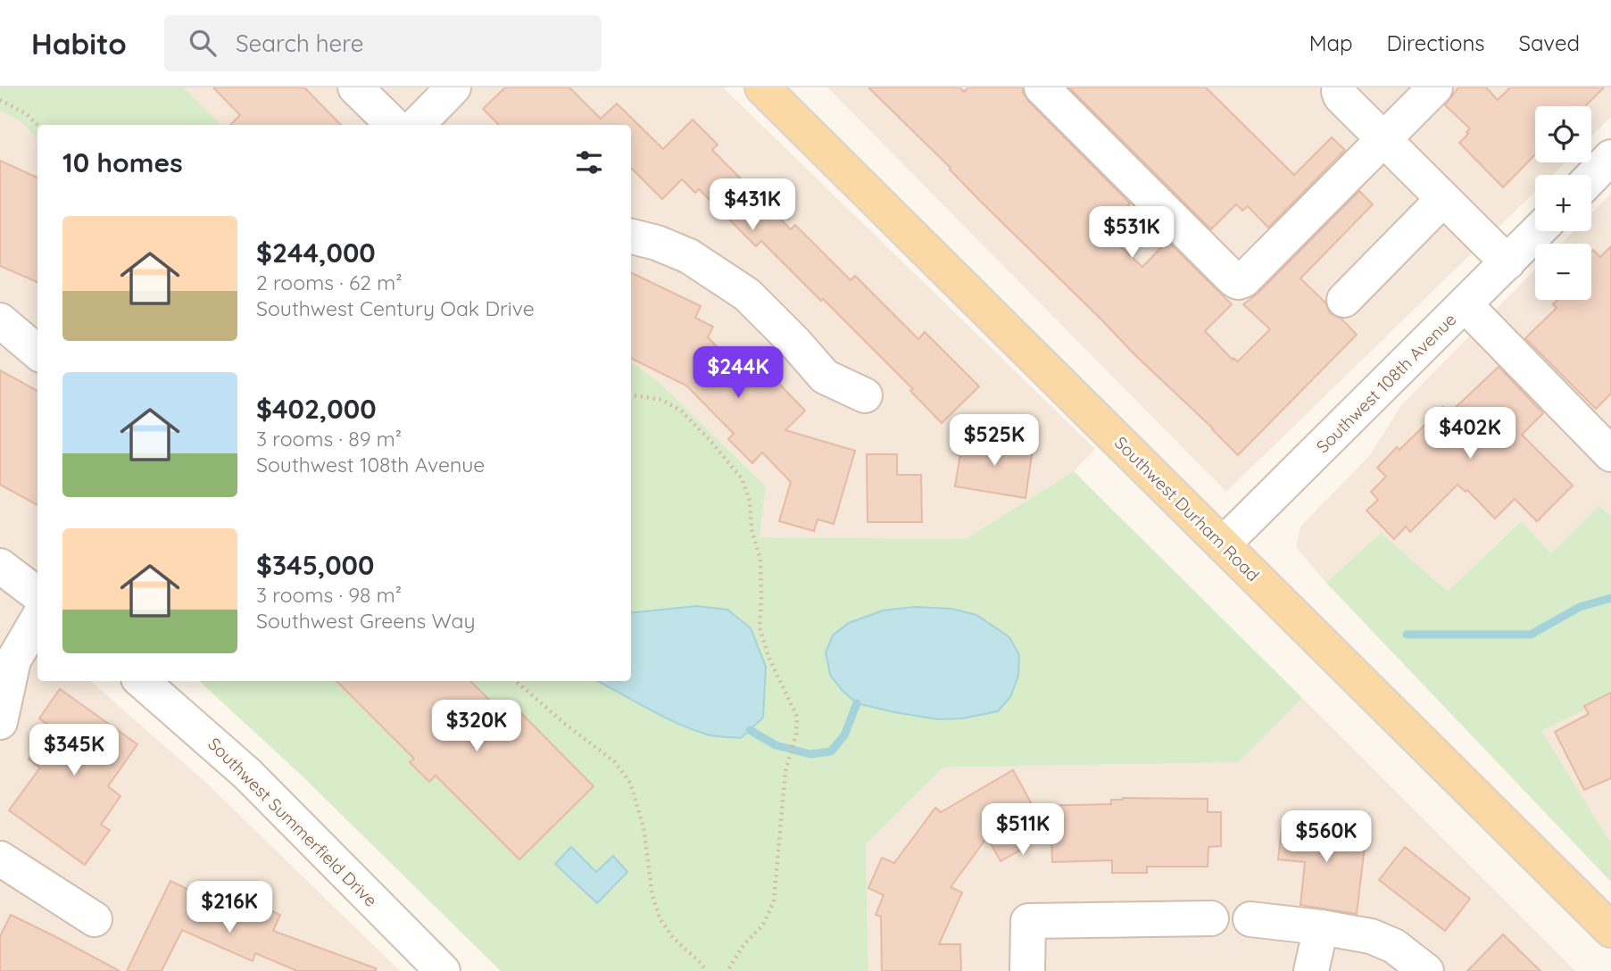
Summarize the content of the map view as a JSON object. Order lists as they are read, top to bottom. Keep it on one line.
{"streets":{"main road":["Southwest Durham Road"],"street":["Southwest 108th Avenue","Southwest Summerfield Drive"]},"crossings":[["Southwest 108th Avenue","Southwest Durham Road"]],"page":{"header":"Habito","search":"Search here","nav":["Map","Directions","Saved"],"map_buttons":["+","−"],"heading":"10 homes","price":["$431K","$531K","$244K","$402K","$525K","$320K","$345K","$511K","$560K","$216K"],"list":[{"name":"$244,000","note":"2 rooms · 62 m² · Southwest Century Oak Drive"},{"name":"$402,000","note":"3 rooms · 89 m² · Southwest 108th Avenue"},{"name":"$345,000","note":"3 rooms · 98 m² · Southwest Greens Way"}]}}
